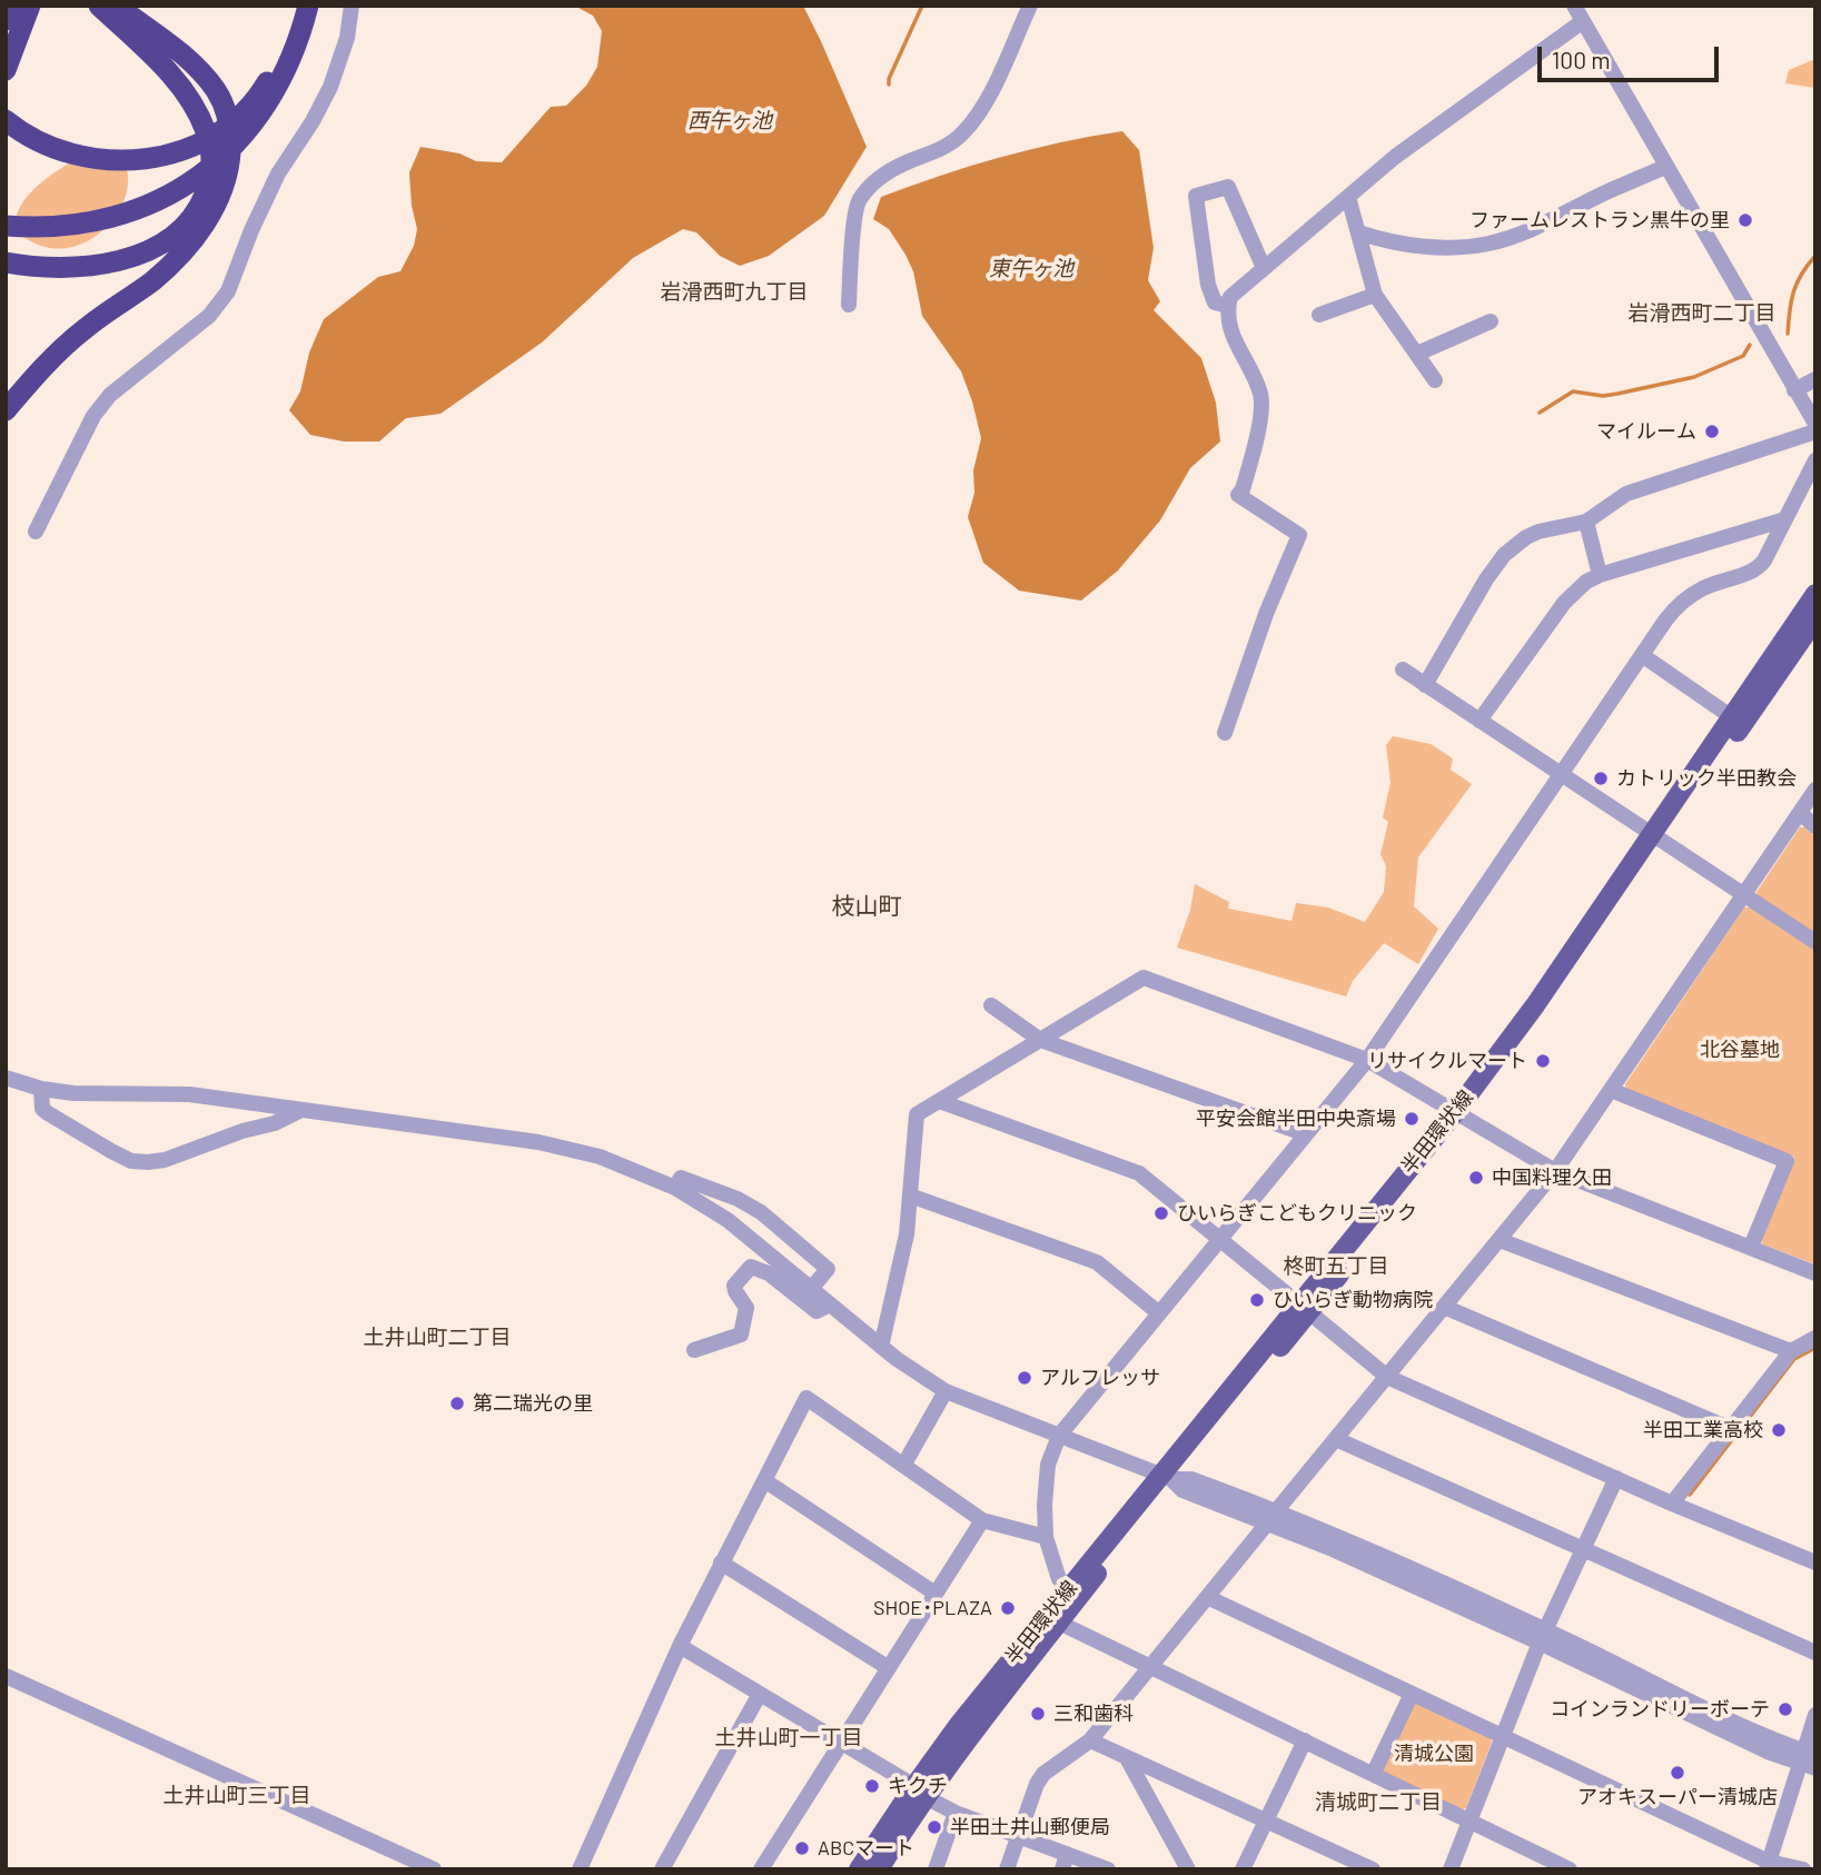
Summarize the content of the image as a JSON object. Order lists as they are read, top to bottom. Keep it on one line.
{"streets":{"main road":["半田環状線"]},"districts":["岩滑西町九丁目","岩滑西町二丁目","枝山町","柊町五丁目","土井山町二丁目","土井山町一丁目","土井山町三丁目","清城町二丁目"],"water":["西午ヶ池","東午ヶ池"],"parks":["北谷墓地","清城公園"],"places":["ファームレストラン黒牛の里","マイルーム","カトリック半田教会","リサイクルマート","平安会館半田中央斎場","中国料理久田","ひいらぎこどもクリニック","ひいらぎ動物病院","アルフレッサ","第二瑞光の里","半田工業高校","SHOE･PLAZA","コインランドリーボーテ","三和歯科","アオキスーパー清城店","キクチ","半田土井山郵便局","ABCマート"],"scale_bar":"100 m"}
